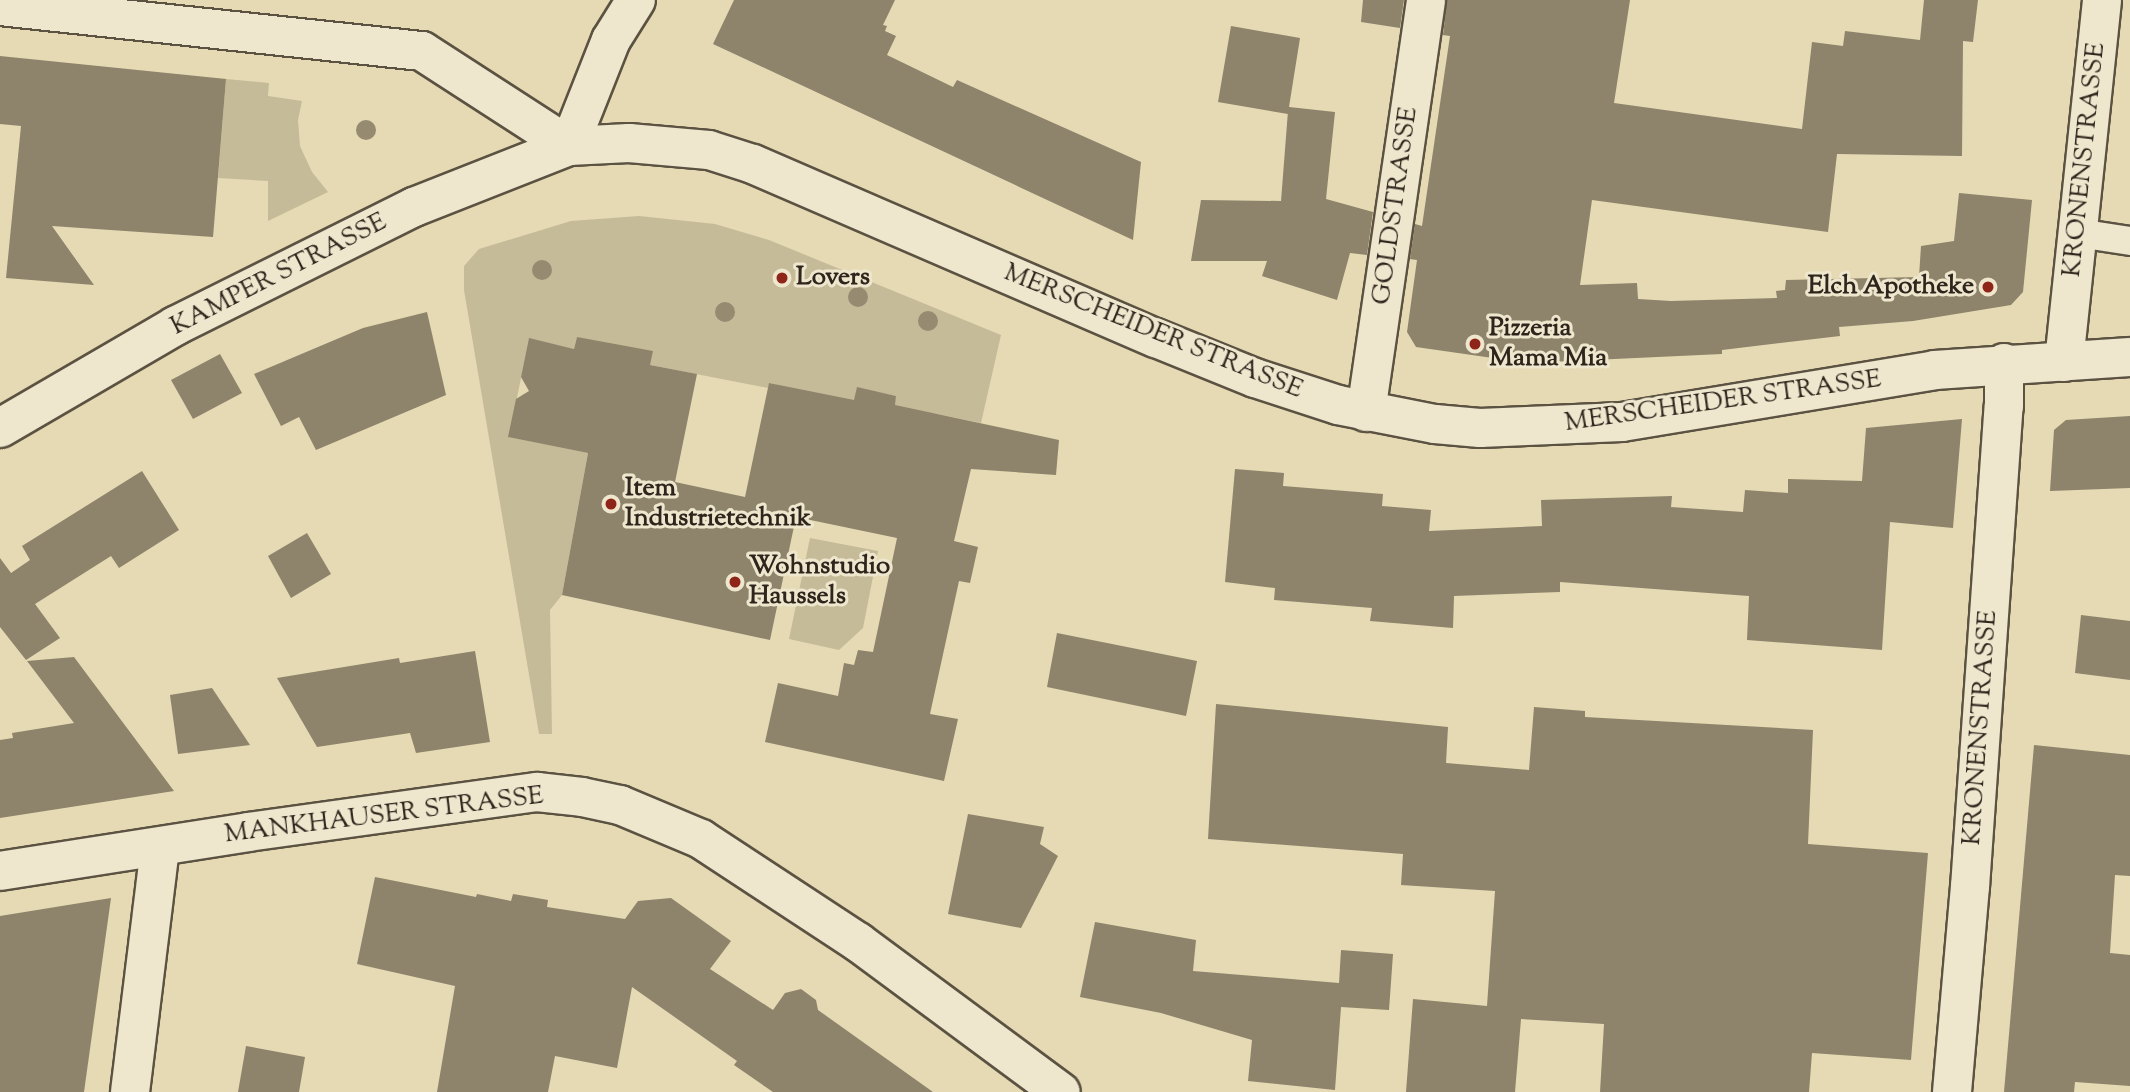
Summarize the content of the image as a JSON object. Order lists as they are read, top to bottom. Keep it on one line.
{"streets":{"street":["KRONENSTRASSE","GOLDSTRASSE","KAMPER STRASSE","MERSCHEIDER STRASSE","MANKHAUSER STRASSE"]},"crossings":[["KRONENSTRASSE","MERSCHEIDER STRASSE"],["GOLDSTRASSE","MERSCHEIDER STRASSE"],["KAMPER STRASSE","MERSCHEIDER STRASSE"]],"places":["Lovers","Elch Apotheke","Pizzeria Mama Mia","Item Industrietechnik","Wohnstudio Haussels"]}
